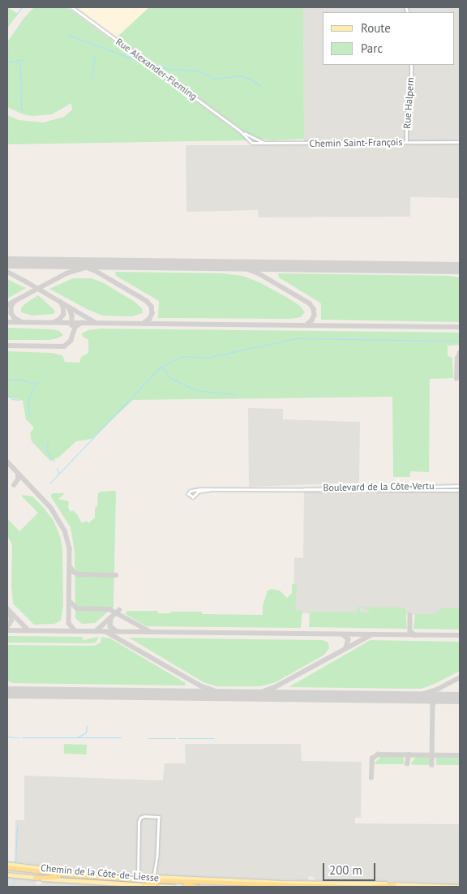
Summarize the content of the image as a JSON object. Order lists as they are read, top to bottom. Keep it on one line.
{"streets":{"main road":["Chemin de la Côte-de-Liesse"],"street":["Rue Alexander-Fleming","Rue Halpern","Chemin Saint-François","Boulevard de la Côte-Vertu"]},"crossings":[["Rue Alexander-Fleming","Chemin Saint-François"],["Rue Halpern","Chemin Saint-François"]],"legend":["Route","Parc"],"scale_bar":"200 m"}
